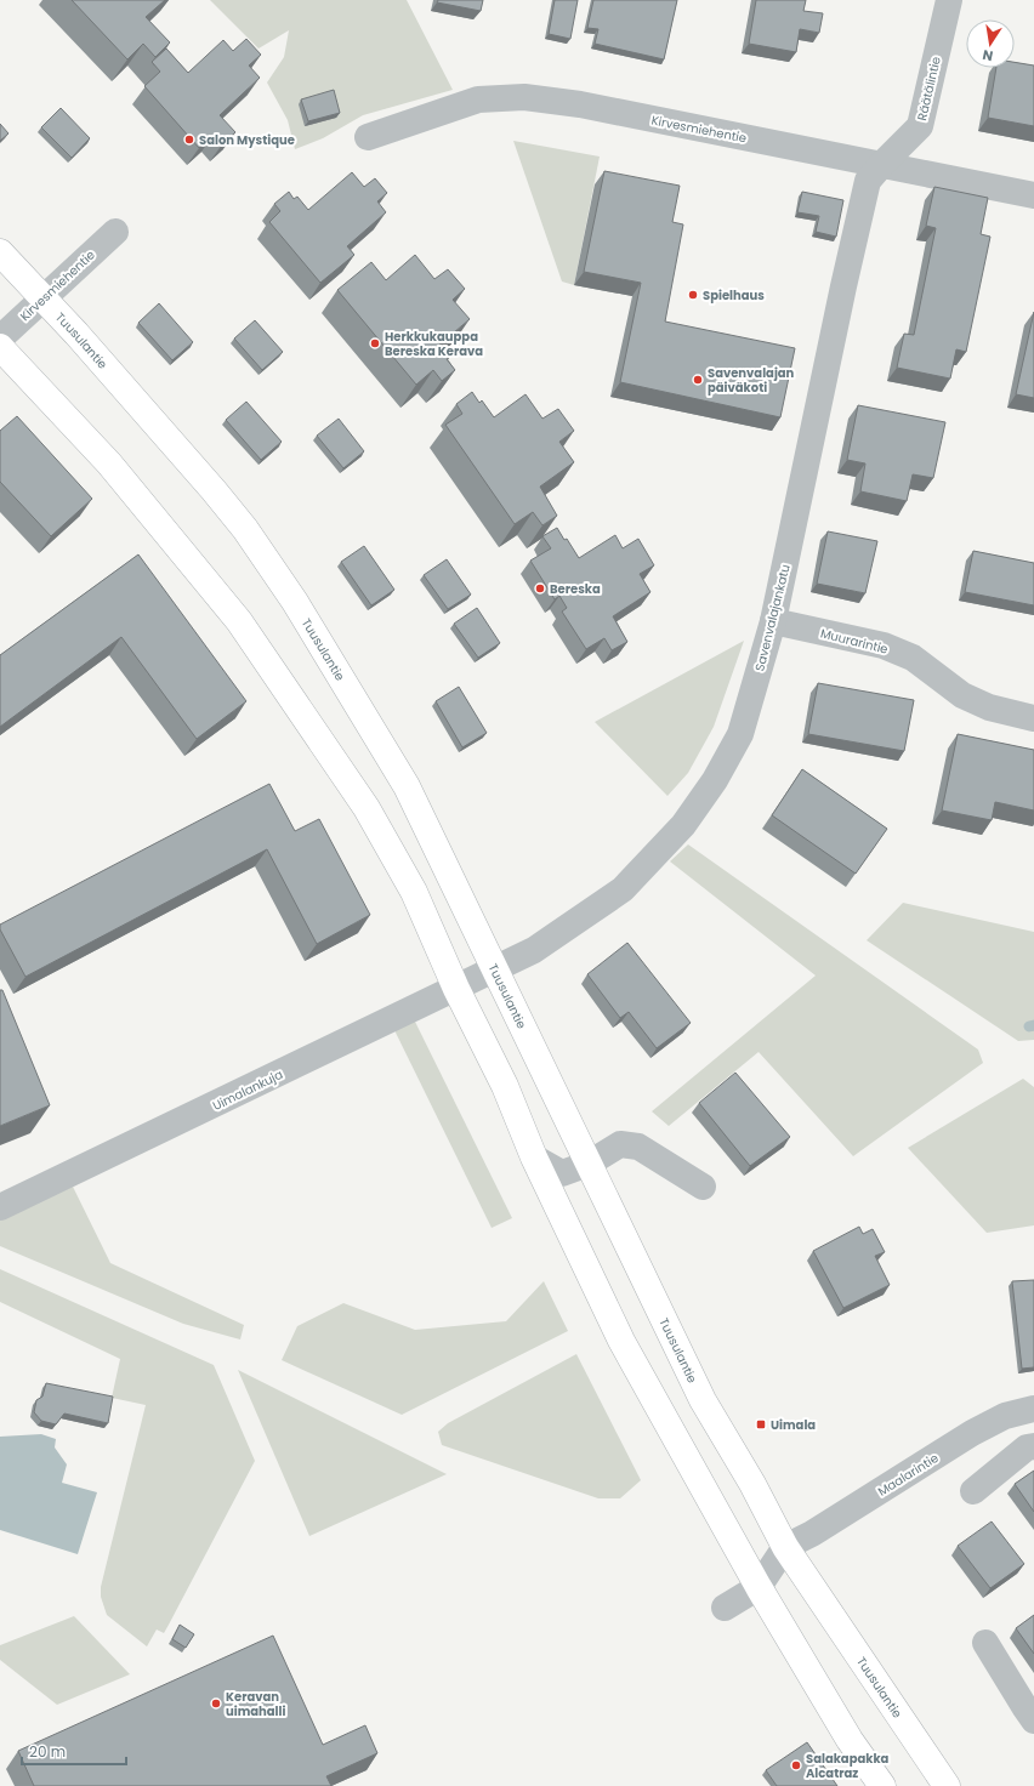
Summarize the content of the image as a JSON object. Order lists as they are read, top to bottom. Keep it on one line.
{"streets":{"main road":["Tuusulantie"],"street":["Räätälintie","Kirvesmiehentie","Savenvalajankatu","Muurarintie","Uimalankuja","Maalarintie"]},"crossings":[["Räätälintie","Kirvesmiehentie"],["Räätälintie","Savenvalajankatu"],["Kirvesmiehentie","Tuusulantie"],["Kirvesmiehentie","Savenvalajankatu"],["Tuusulantie","Savenvalajankatu"],["Tuusulantie","Uimalankuja"],["Tuusulantie","Maalarintie"],["Savenvalajankatu","Muurarintie"],["Savenvalajankatu","Uimalankuja"]],"places":{"other":["Salon Mystique","Spielhaus","Herkkukauppa Bereska Kerava","Savenvalajan päiväkoti","Bereska","Keravan uimahalli","Salakapakka Alcatraz"],"transit":["Uimala"]},"scale_bar":"20 m","north":"bottom"}
